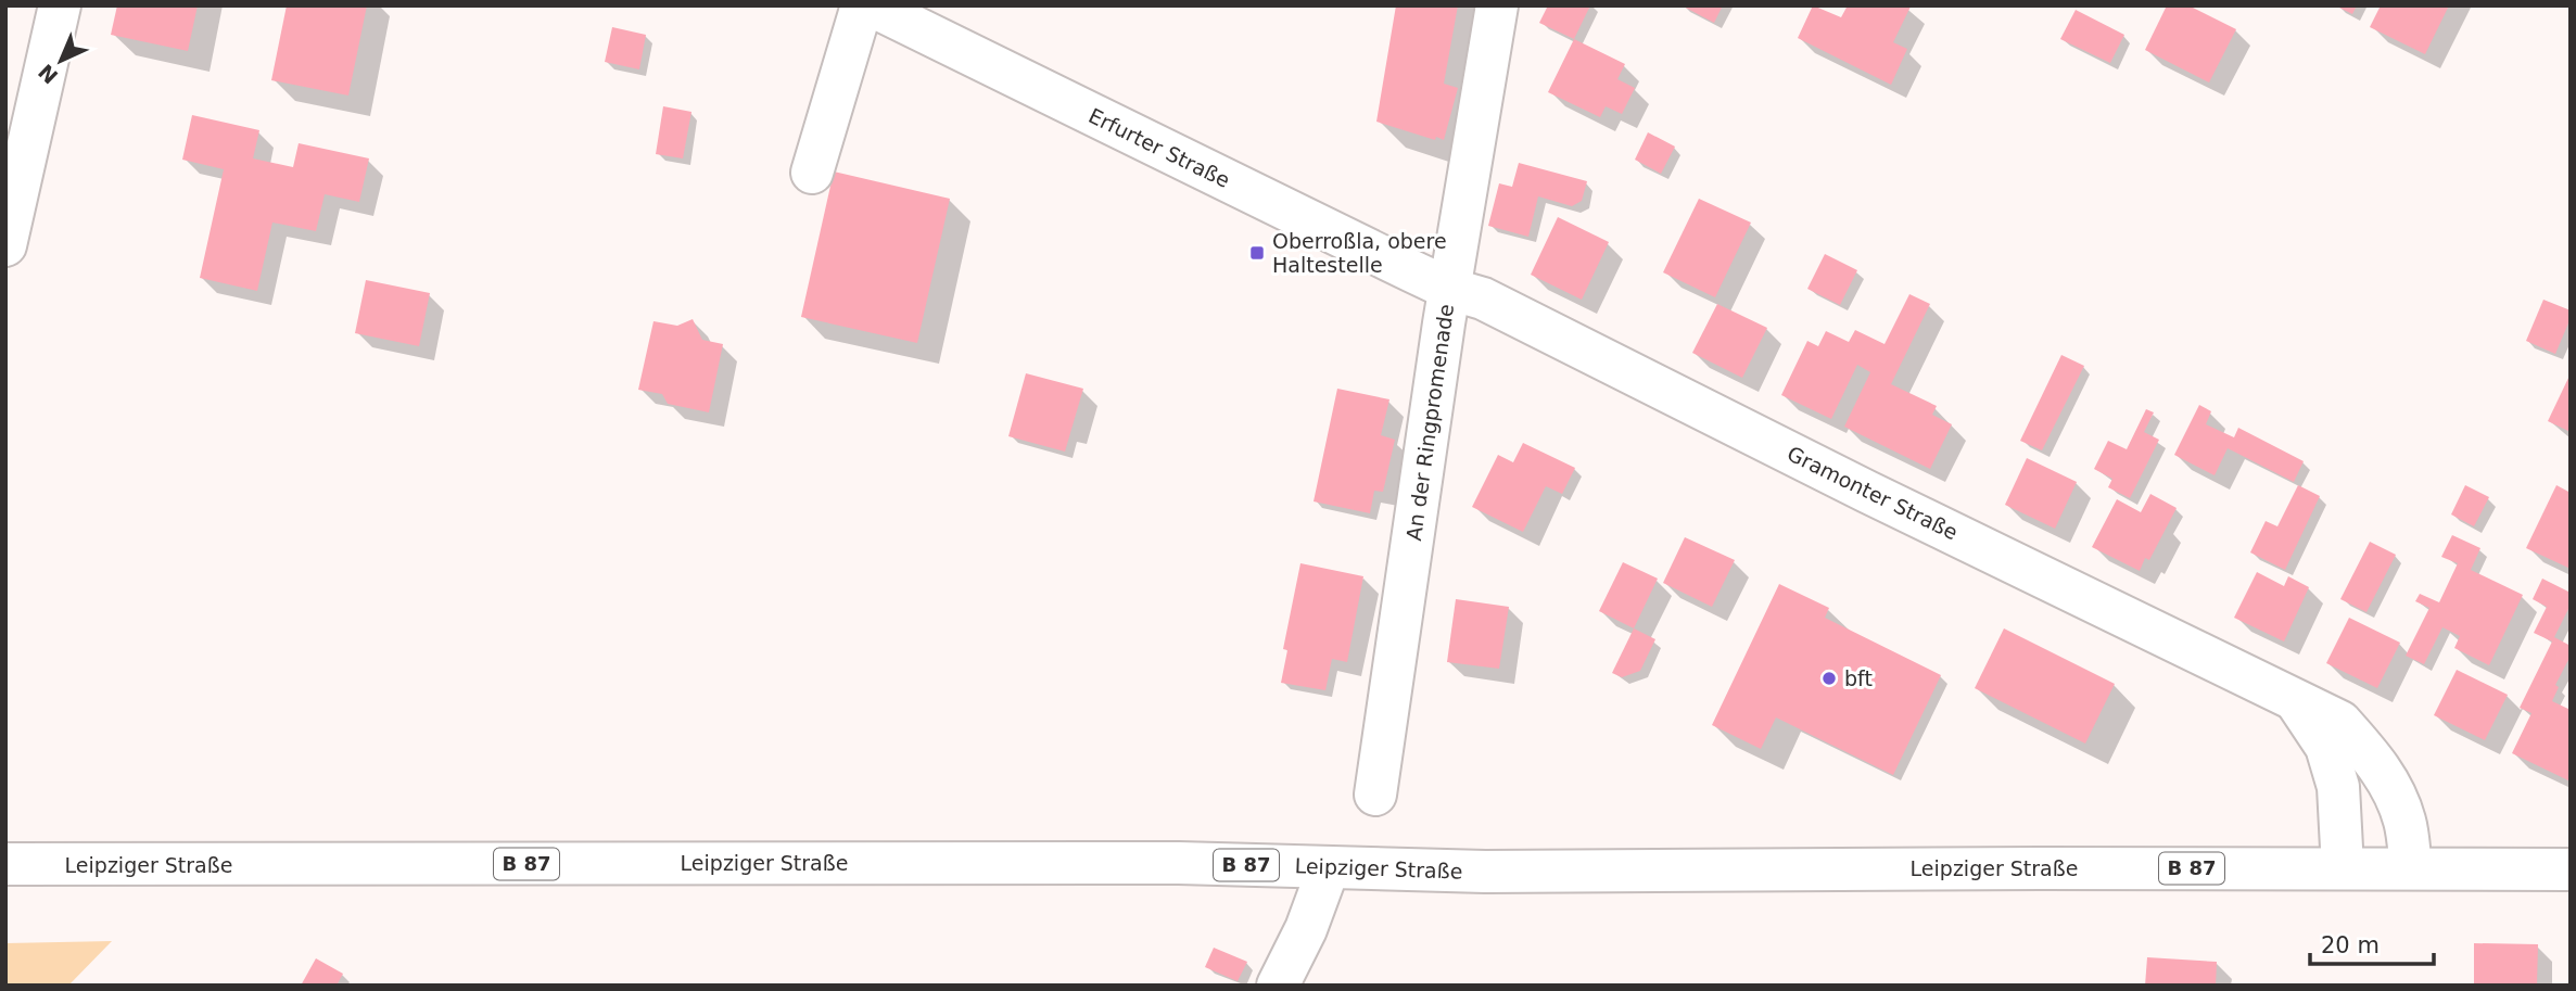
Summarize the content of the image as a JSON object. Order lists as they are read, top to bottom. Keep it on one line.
{"streets":{"main road":["Erfurter Straße","An der Ringpromenade","Gramonter Straße","Leipziger Straße","B 87"]},"crossings":[["Erfurter Straße","An der Ringpromenade"],["Erfurter Straße","Gramonter Straße"],["An der Ringpromenade","Gramonter Straße"],["Gramonter Straße","Leipziger Straße"]],"places":{"transit":["Oberroßla, obere Haltestelle"],"other":["bft"]},"scale_bar":"20 m","north":"bottom left"}
